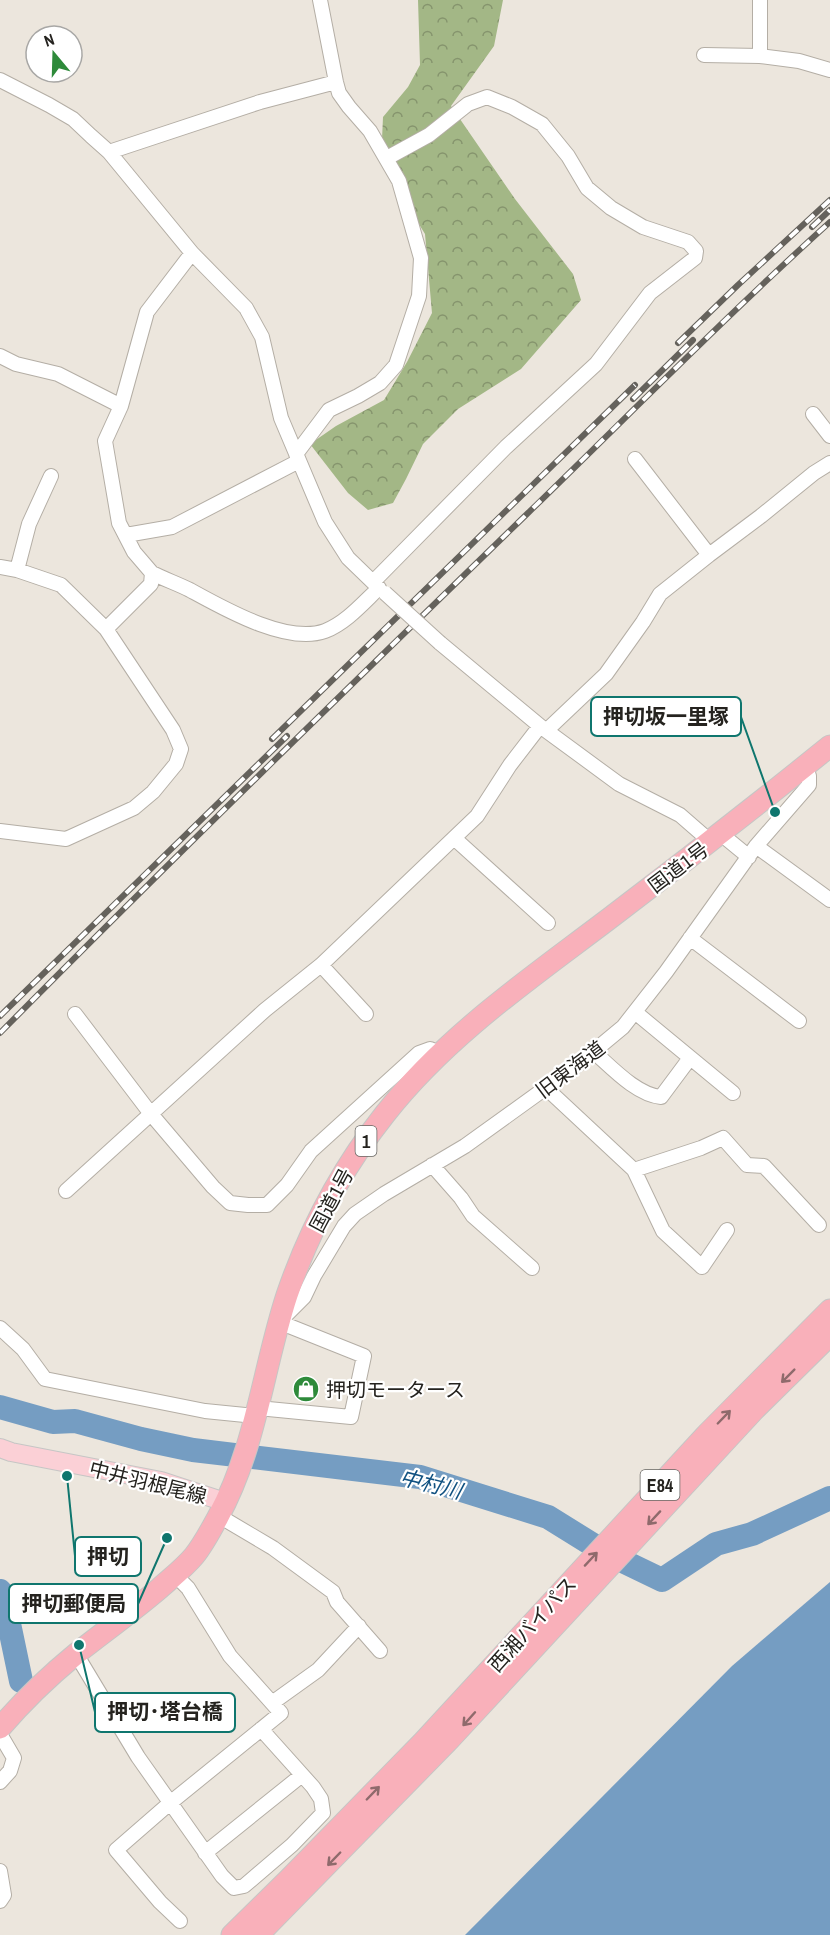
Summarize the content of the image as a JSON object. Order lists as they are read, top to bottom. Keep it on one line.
{"streets":{"highway":["国道1号","1","E84","西湘バイパス"],"main road":["中井羽根尾線"],"street":["旧東海道"]},"crossings":[["国道1号","旧東海道"],["国道1号","中井羽根尾線"]],"water":["中村川"],"places":{"other":["押切坂一里塚","押切","押切郵便局","押切･塔台橋"],"shop":["押切モータース"]},"north":"top"}
